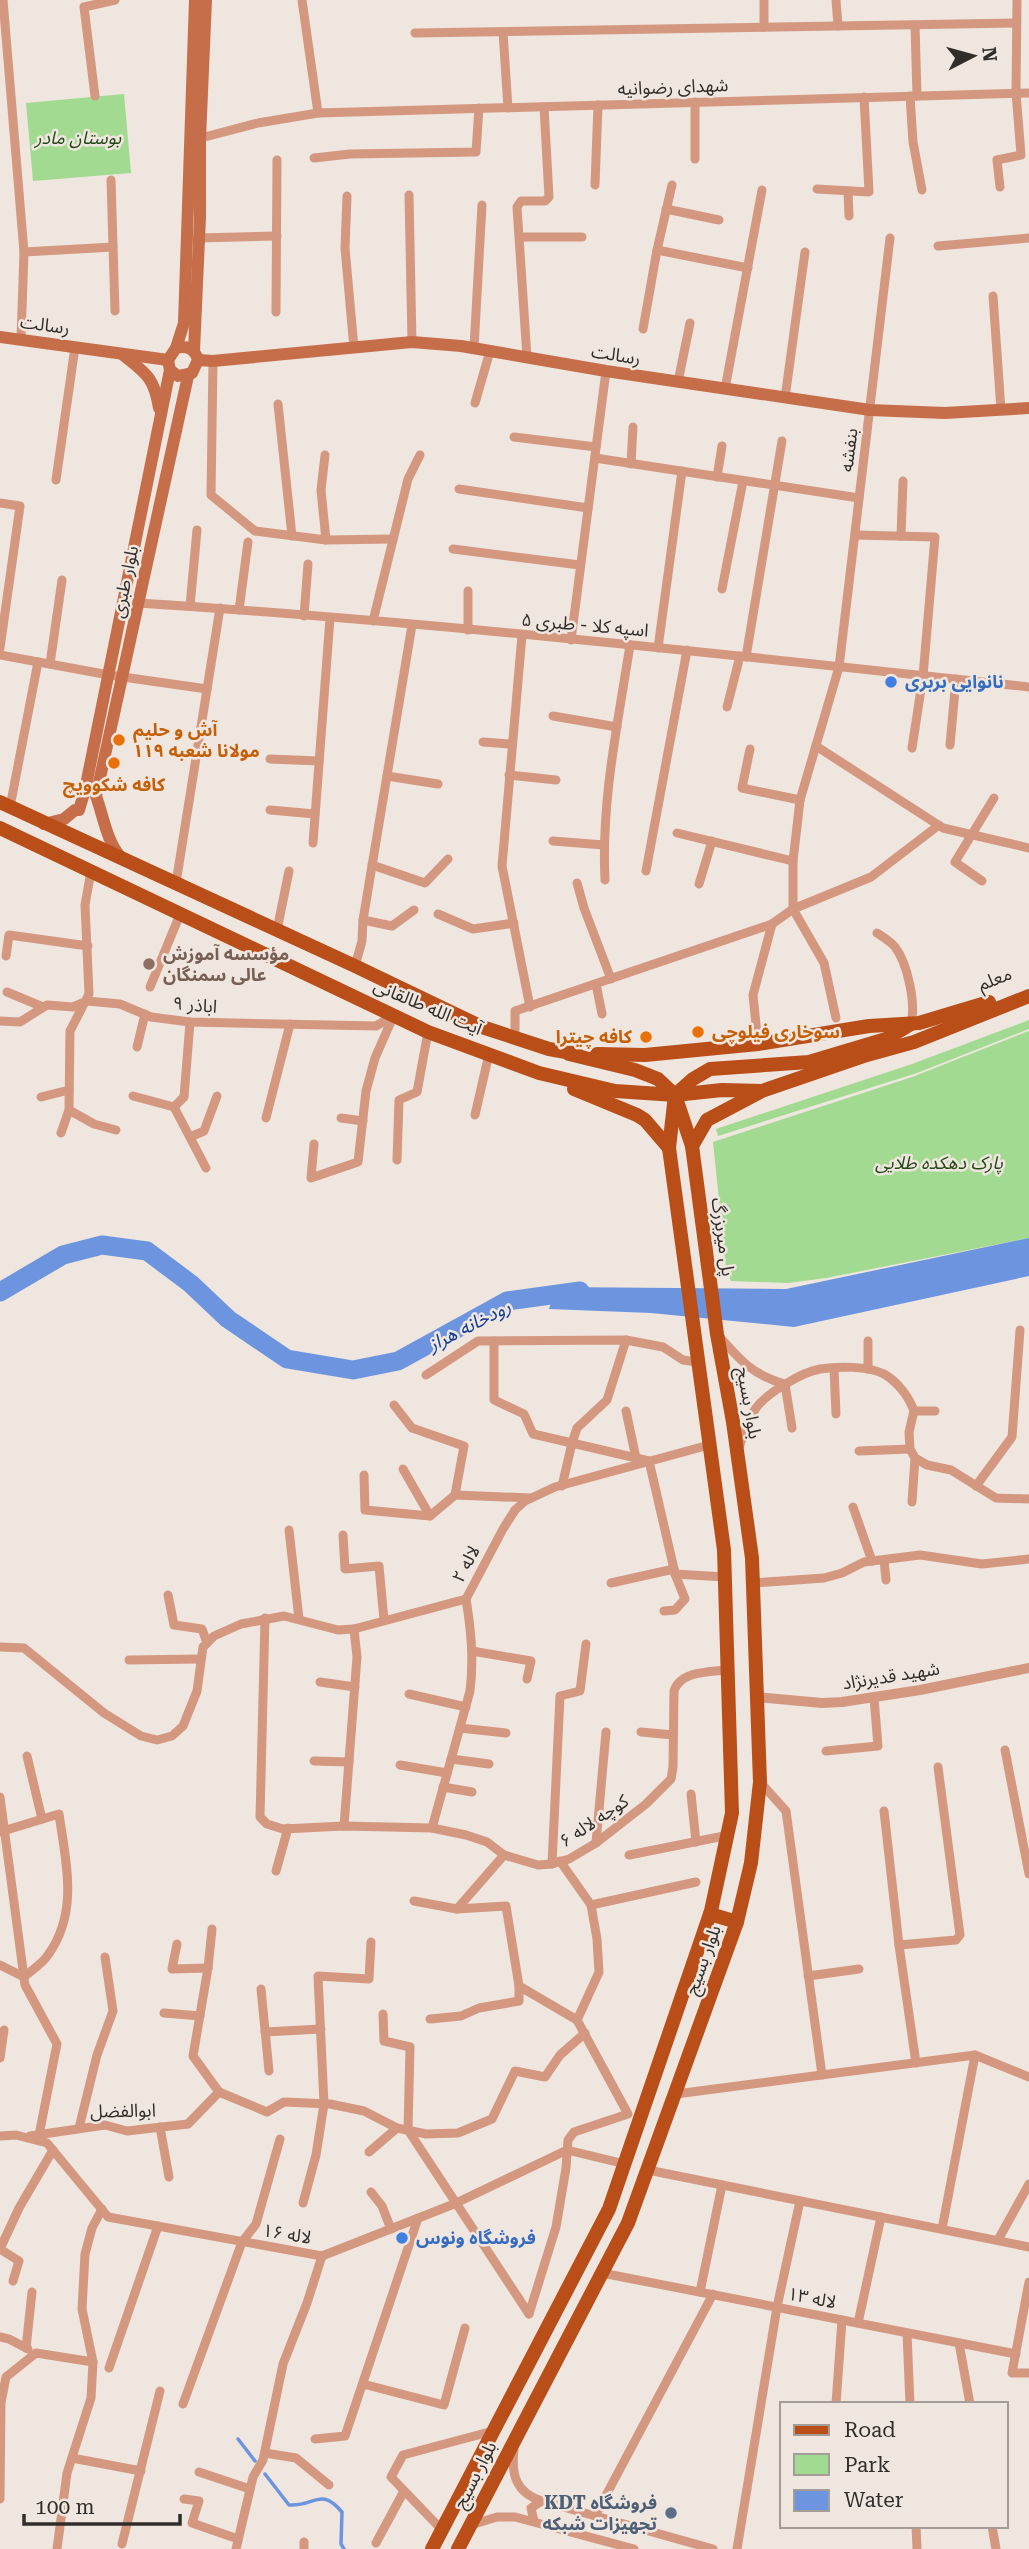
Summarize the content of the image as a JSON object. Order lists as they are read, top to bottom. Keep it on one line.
{"streets":{"main road":["رسالت","بلوار طبری","معلم","آیت الله طالقانی","پل میربزرگ","بلوار بسیج"],"street":["شهدای رضوانیه","بنفشه","اسپه کلا - طبری ۵","اباذر ۹","لاله ۲","شهید قدیرنژاد","کوچه لاله ۶","ابوالفضل","لاله ۱۶","لاله ۱۳"]},"crossings":[["رسالت","بنفشه"],["رسالت","بلوار طبری"],["بنفشه","اسپه کلا - طبری ۵"],["بلوار طبری","اسپه کلا - طبری ۵"],["معلم","آیت الله طالقانی"],["اباذر ۹","آیت الله طالقانی"],["آیت الله طالقانی","پل میربزرگ"],["پل میربزرگ","بلوار بسیج"],["بلوار بسیج","لاله ۲"],["بلوار بسیج","شهید قدیرنژاد"],["بلوار بسیج","کوچه لاله ۶"],["بلوار بسیج","لاله ۱۳"],["لاله ۲","کوچه لاله ۶"],["ابوالفضل","لاله ۱۶"]],"water":["رودخانه هراز"],"parks":["بوستان مادر","پارک دهکده طلایی"],"places":["نانوایی بربری","آش و حلیم مولانا شعبه ۱۱۹","کافه شکوویچ","مؤسسه آموزش عالی سمنگان","سوخاری فیلوچی","کافه چیترا","فروشگاه ونوس","KDT فروشگاه تجهیزات شبکه"],"legend":["Road","Park","Water"],"scale_bar":"100 m","north":"right"}
